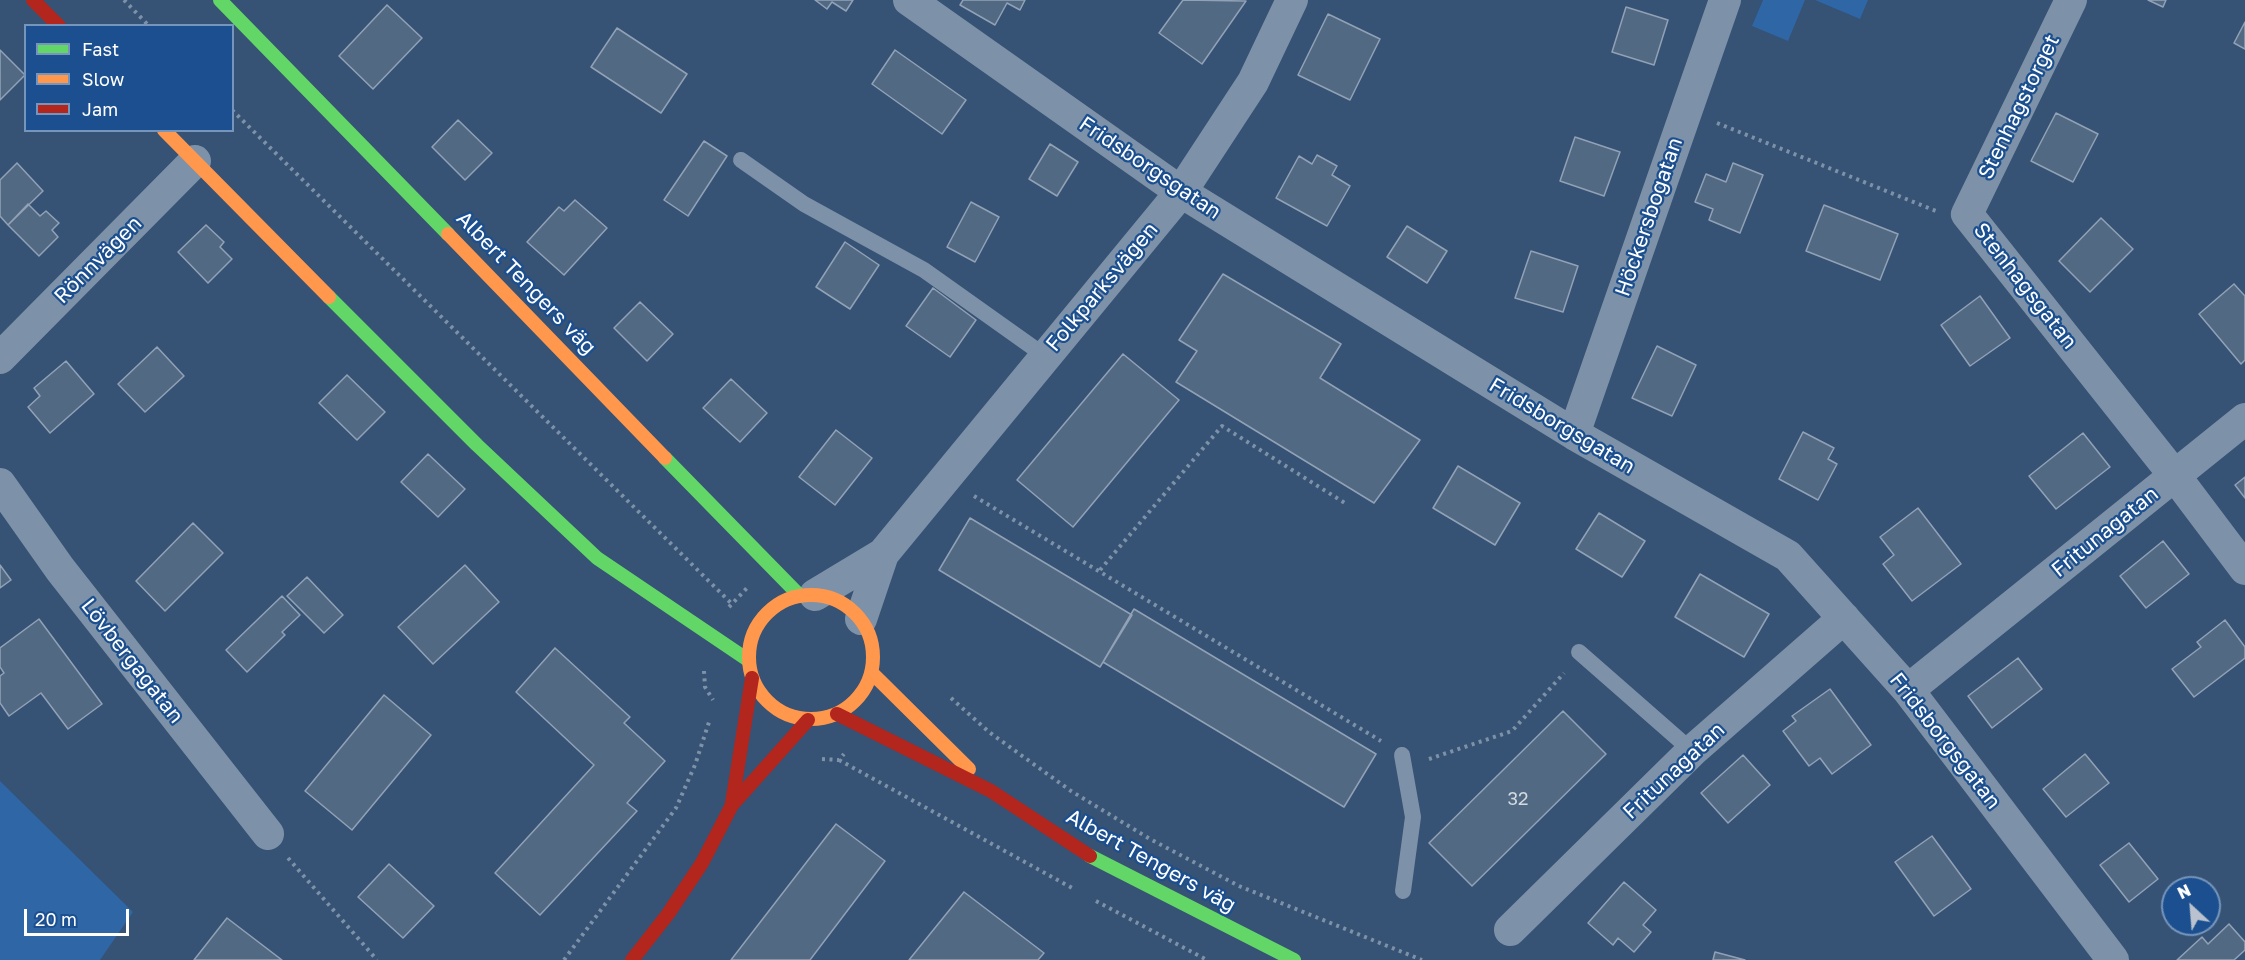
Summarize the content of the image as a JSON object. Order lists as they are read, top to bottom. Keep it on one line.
{"streets":{"main road":["Albert Tengers väg"],"street":["Stenhagstorget","Fridsborgsgatan","Höckersbogatan","Rönnvägen","Stenhagsgatan","Folkparksvägen","Fritunagatan","Lövbergagatan"]},"crossings":[["Stenhagstorget","Stenhagsgatan"],["Fridsborgsgatan","Höckersbogatan"],["Fridsborgsgatan","Folkparksvägen"],["Fridsborgsgatan","Fritunagatan"],["Höckersbogatan","Stenhagsgatan"],["Albert Tengers väg","Folkparksvägen"],["Stenhagsgatan","Fritunagatan"]],"house_numbers":["32"],"legend":["Fast","Slow","Jam"],"scale_bar":"20 m","north":"top left"}
